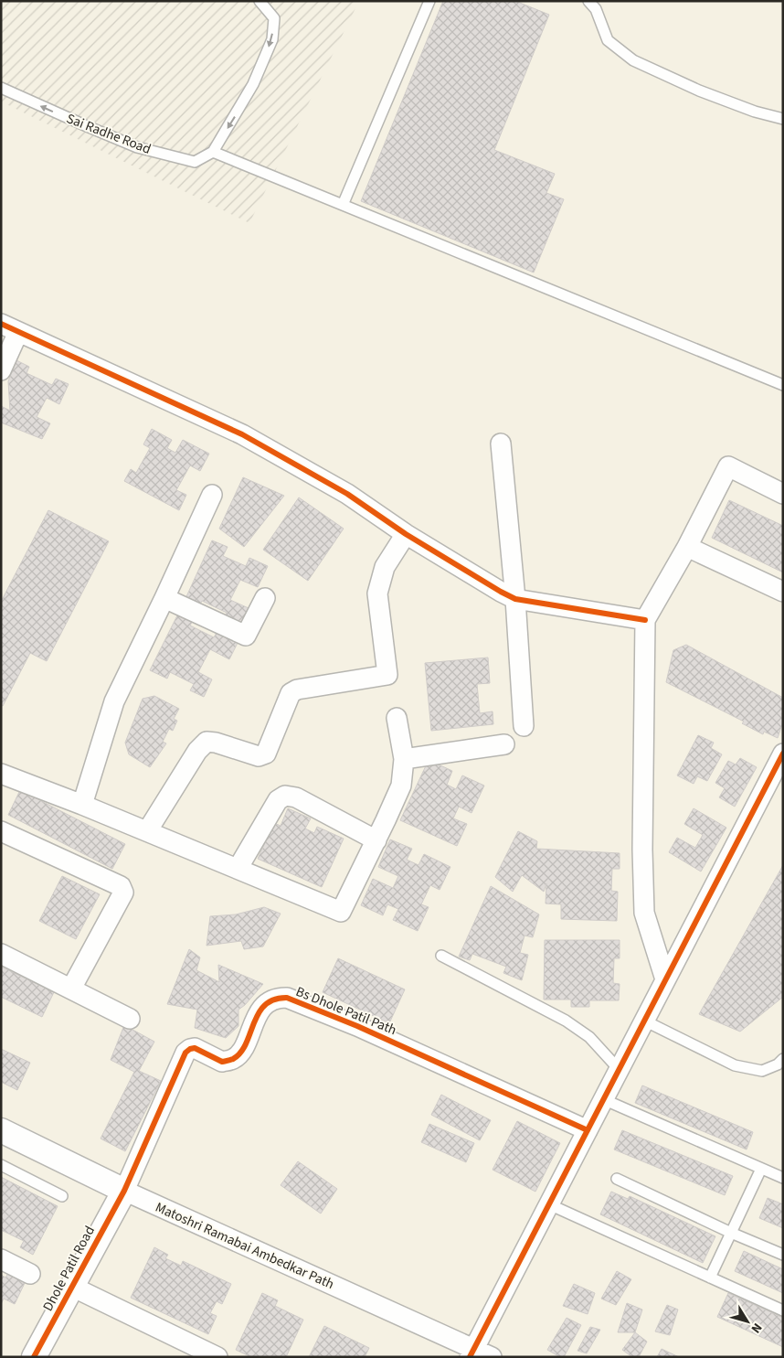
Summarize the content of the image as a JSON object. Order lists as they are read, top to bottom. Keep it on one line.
{"streets":{"street":["Bs Dhole Patil Path","Matoshri Ramabai Ambedkar Path","Dhole Patil Road"],"lane":["Sai Radhe Road"]},"crossings":[["Bs Dhole Patil Path","Matoshri Ramabai Ambedkar Path"],["Bs Dhole Patil Path","Dhole Patil Road"],["Matoshri Ramabai Ambedkar Path","Dhole Patil Road"]],"one_way":["Sai Radhe Road"],"north":"bottom right"}
